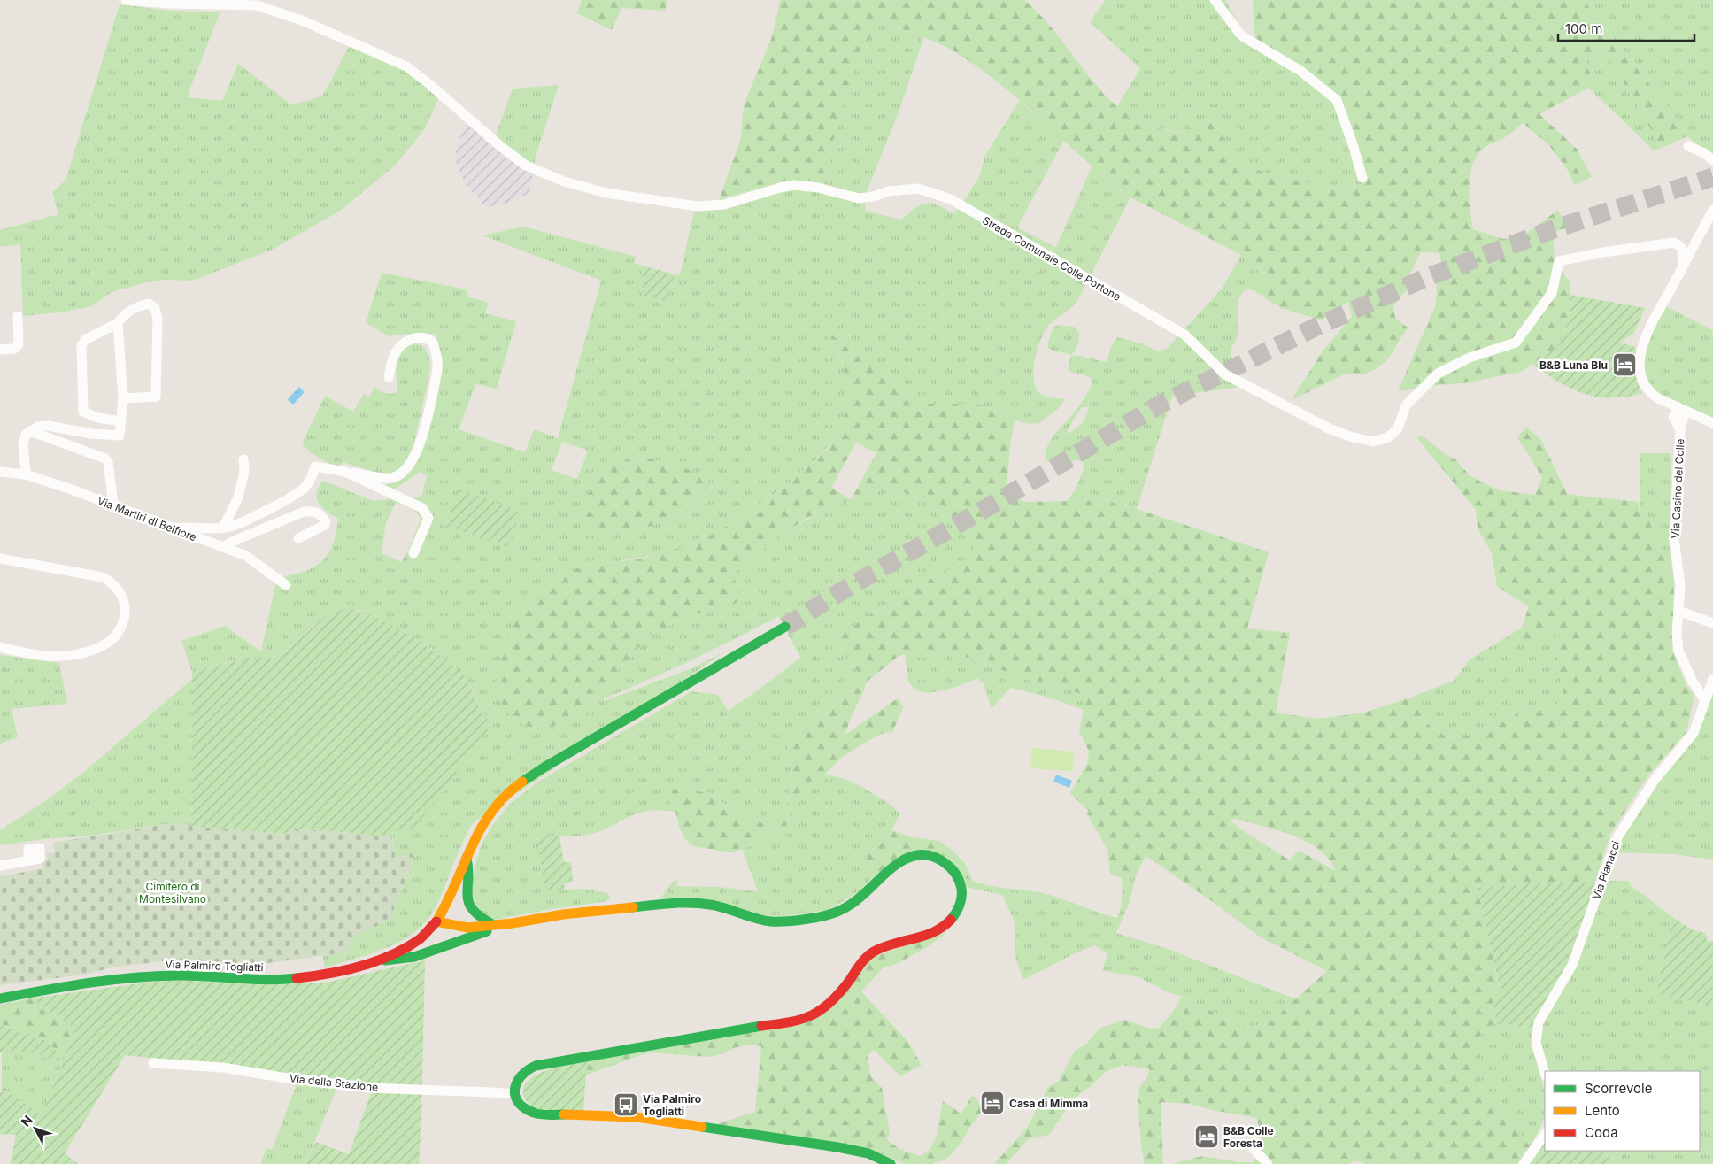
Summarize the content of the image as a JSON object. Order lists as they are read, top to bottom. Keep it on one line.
{"streets":{"main road":["Via Palmiro Togliatti"],"street":["Strada Comunale Colle Portone","Via Casino del Colle","Via Martiri di Belfiore","Via Pianacci","Via della Stazione"]},"crossings":[["Via Casino del Colle","Via Pianacci"],["Via Palmiro Togliatti","Via della Stazione"]],"parks":["Cimitero di Montesilvano"],"places":{"hotel":["B&B Luna Blu","Casa di Mimma","B&B Colle Foresta"],"bus stop":["Via Palmiro Togliatti"]},"legend":["Scorrevole","Lento","Coda"],"scale_bar":"100 m","north":"top left"}
